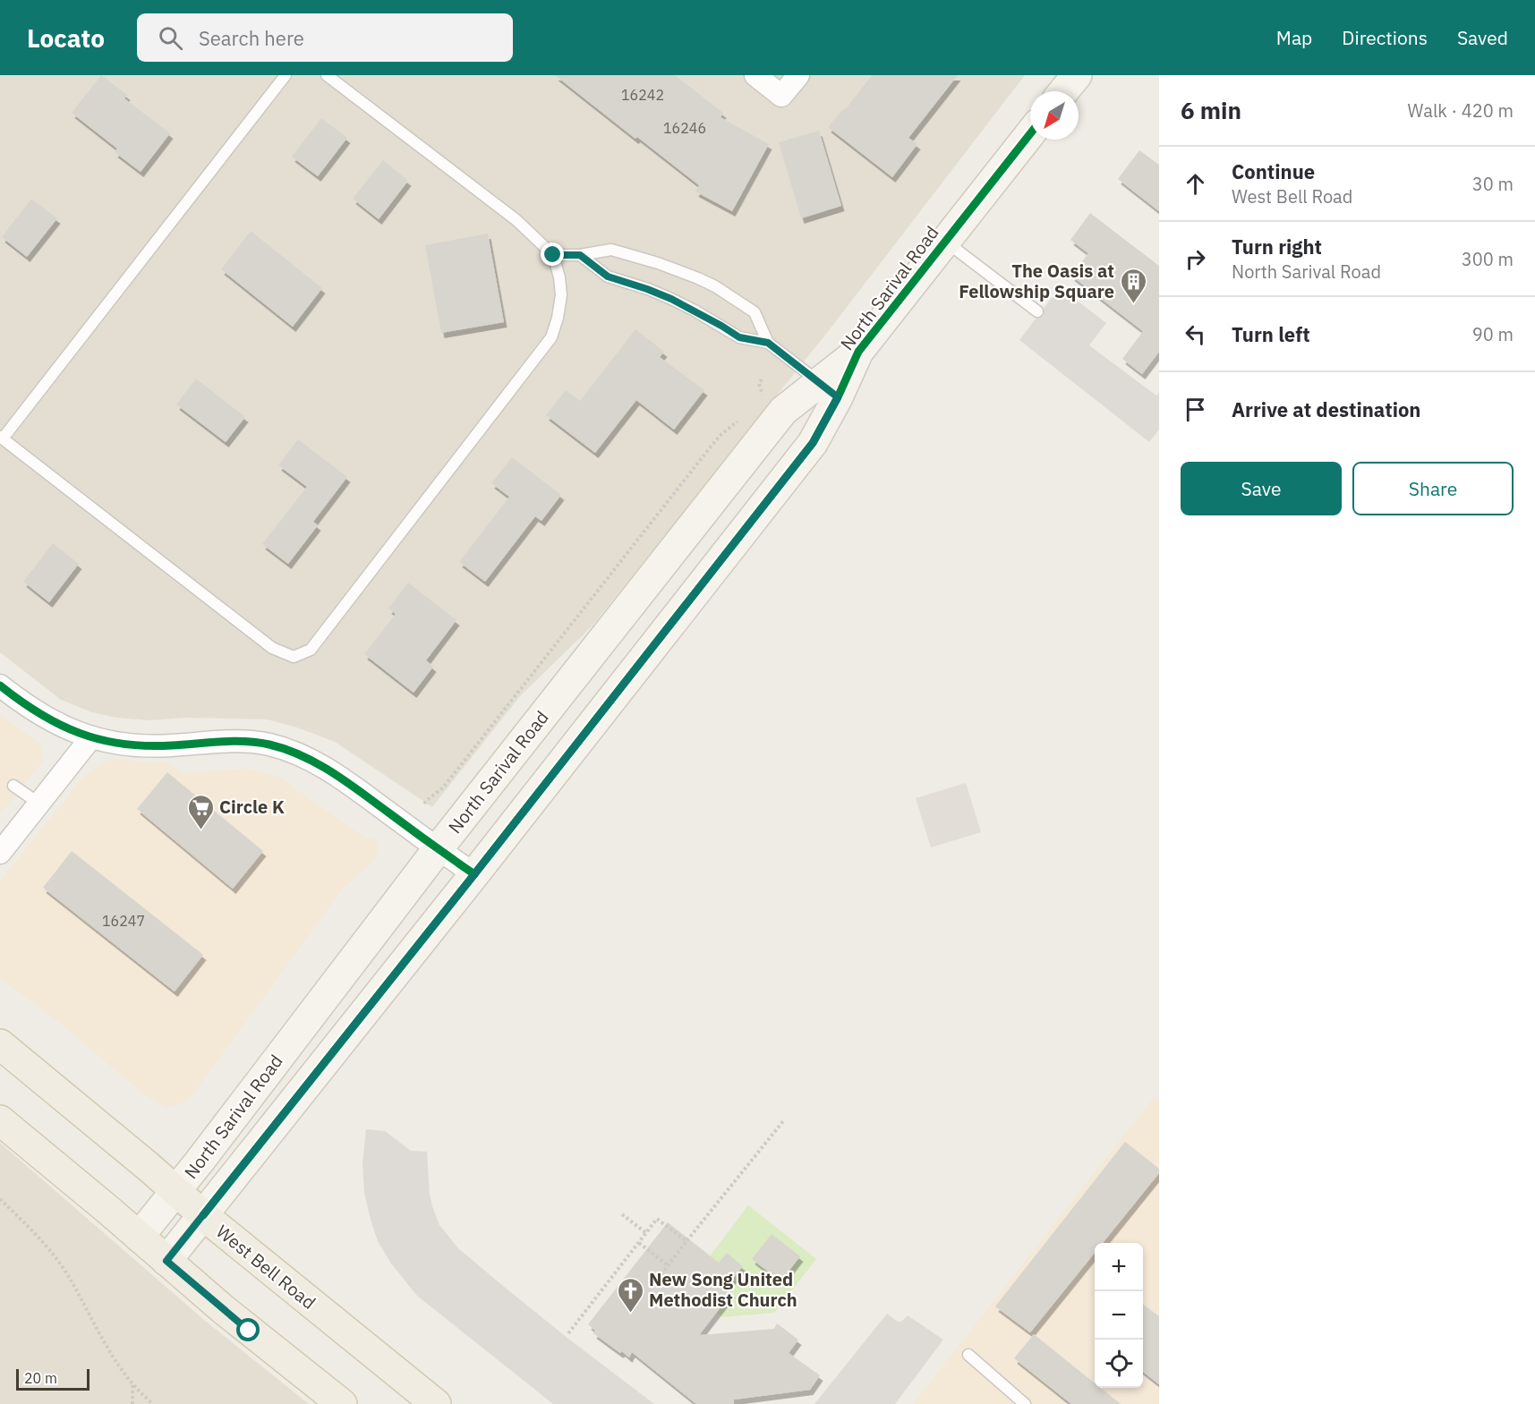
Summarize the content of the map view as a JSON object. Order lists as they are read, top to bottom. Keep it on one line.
{"streets":{"main road":["North Sarival Road","West Bell Road"]},"crossings":[["North Sarival Road","West Bell Road"]],"places":{"building":["The Oasis at Fellowship Square"],"supermarket":["Circle K"],"church":["New Song United Methodist Church"]},"house_numbers":["16242","16246","16247"],"scale_bar":"20 m","north":"bottom left","page":{"header":"Locato","search":"Search here","nav":["Map","Directions","Saved"],"heading":["6 min","Walk · 420 m"],"list":[["Continue","West Bell Road","30 m"],["Turn right","North Sarival Road","300 m"],["Turn left","90 m"],"Arrive at destination"],"buttons":["Save","Share"],"map_buttons":["+","−"],"scale":"20 m"}}
